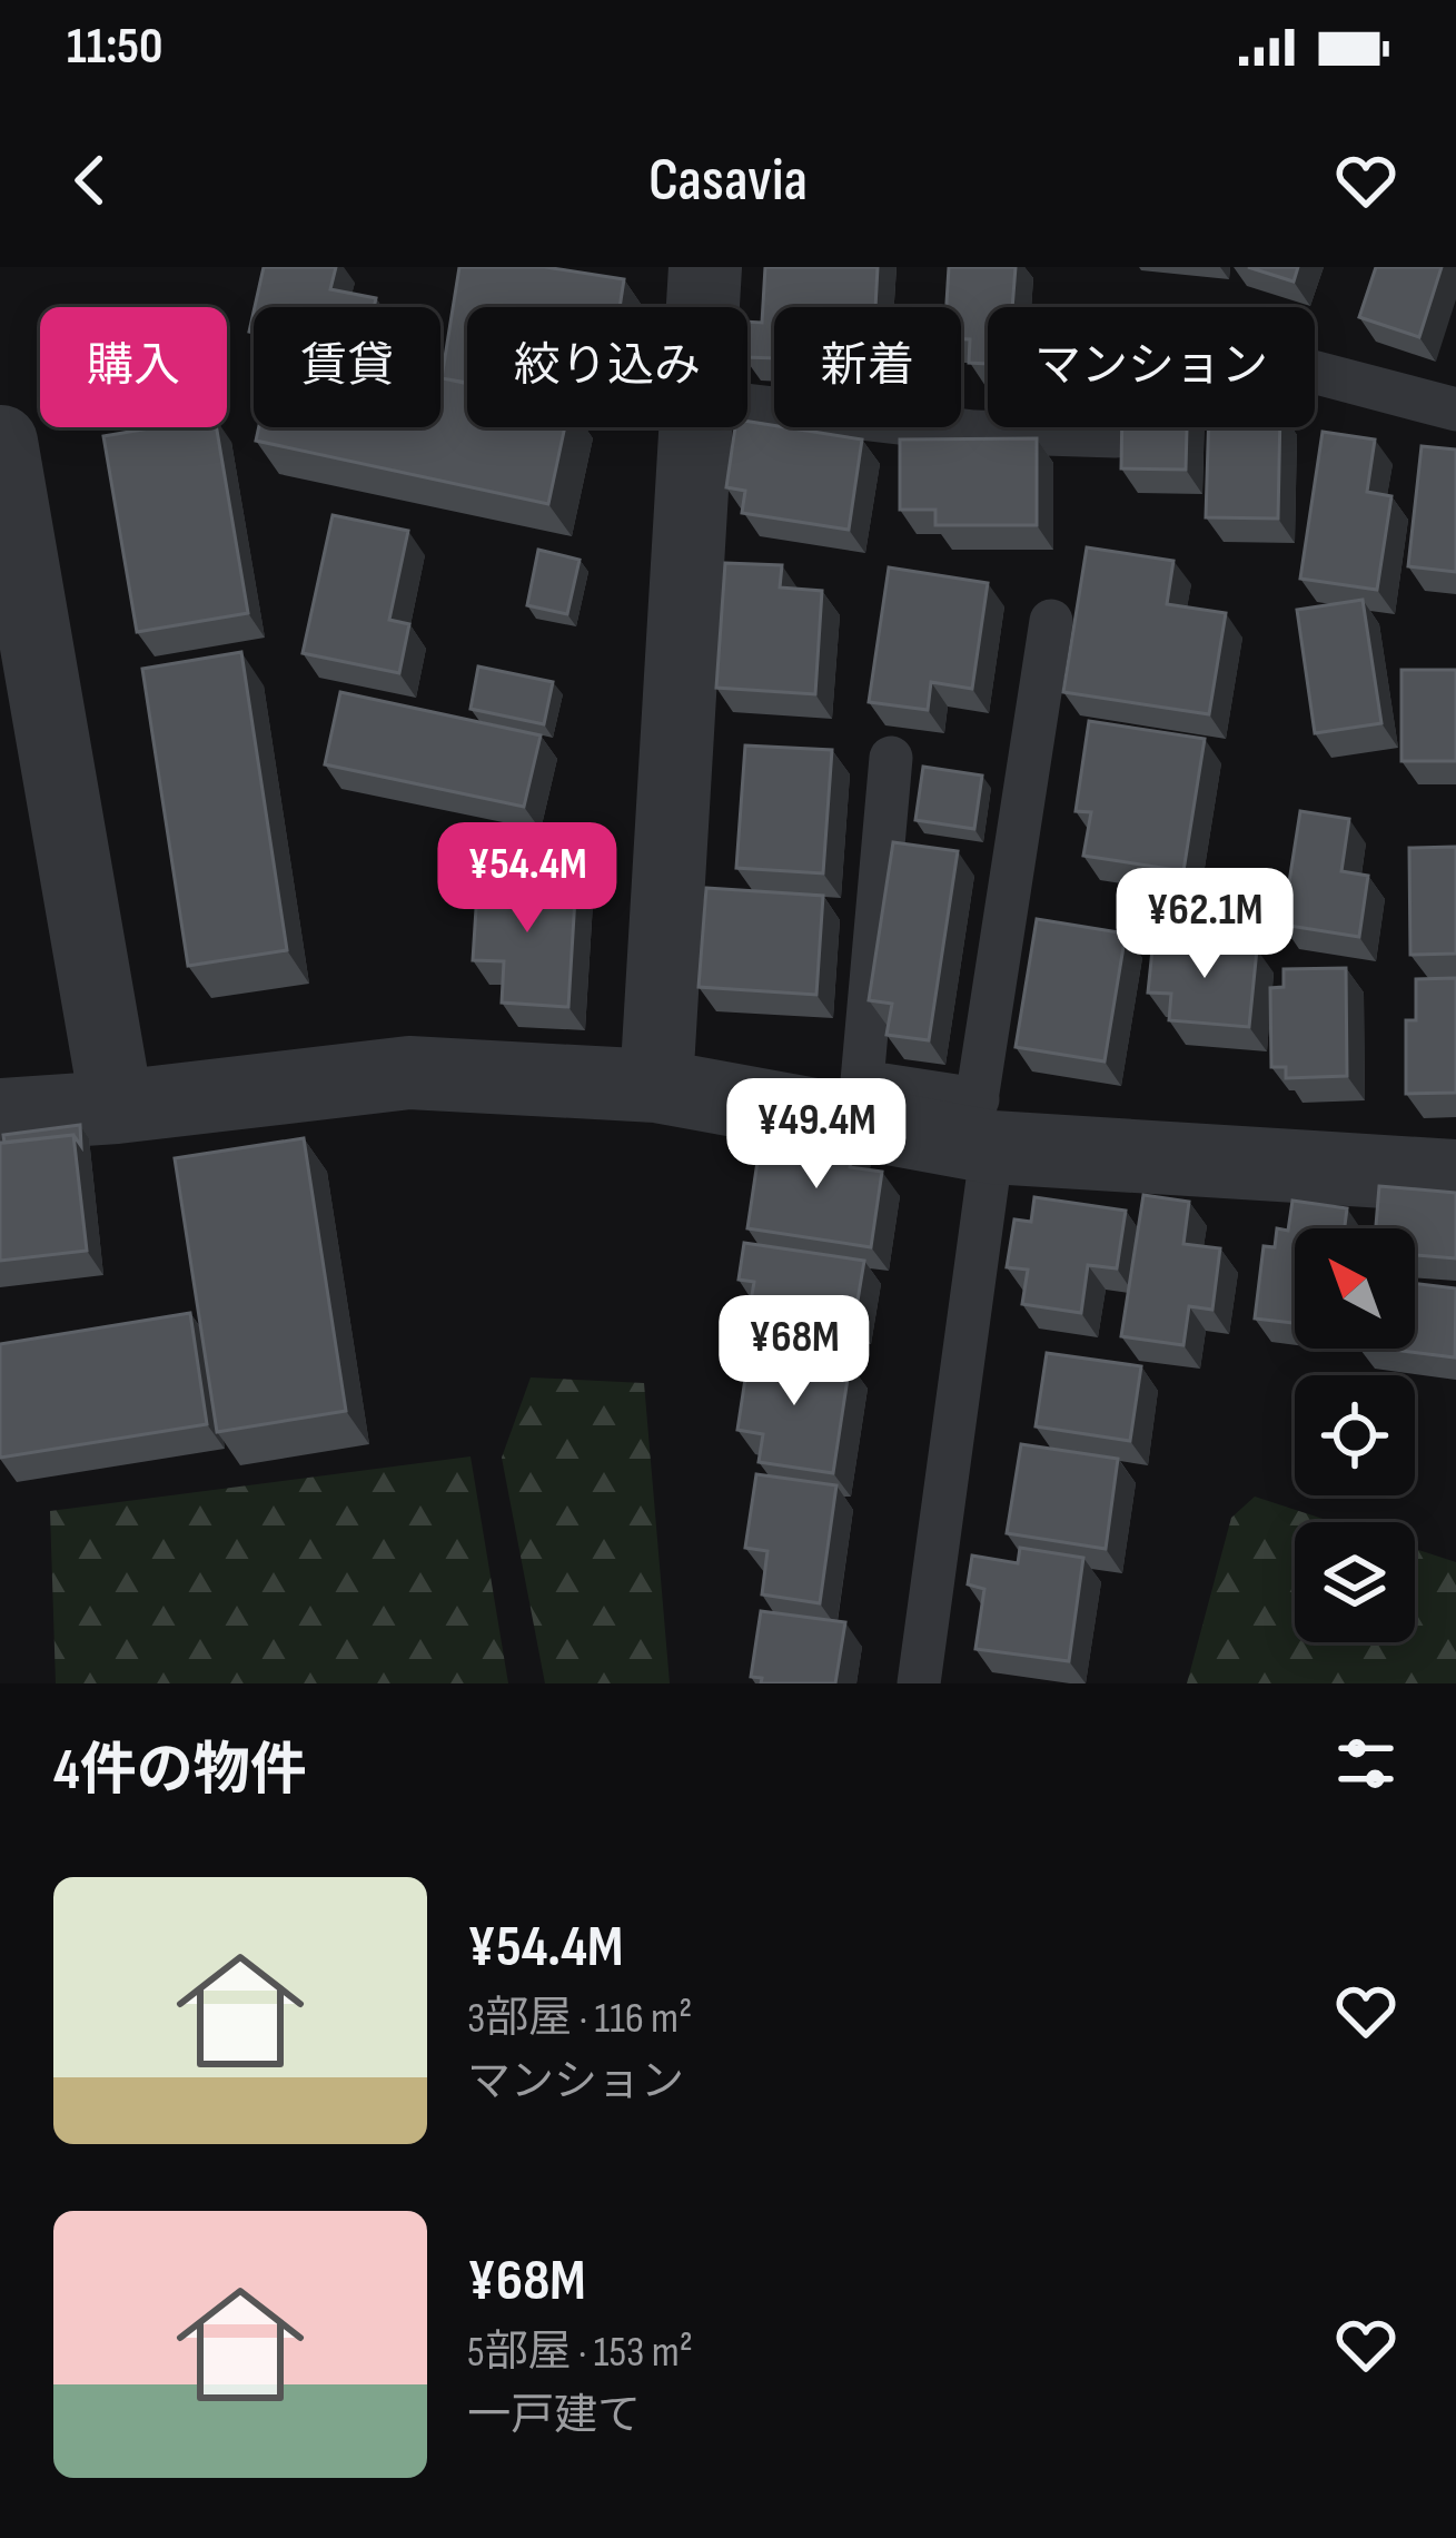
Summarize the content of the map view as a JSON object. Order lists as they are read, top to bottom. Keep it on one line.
{"north":"top left","page":{"status":"11:50","header":"Casavia","chip":["購入","賃貸","絞り込み","新着","マンション"],"price":["¥54.4M","¥62.1M","¥49.4M","¥68M"],"heading":"4件の物件","list":[{"name":"¥54.4M","note":"3部屋 · 116 m² · マンション"},{"name":"¥68M","note":"5部屋 · 153 m² · 一戸建て"}]}}
